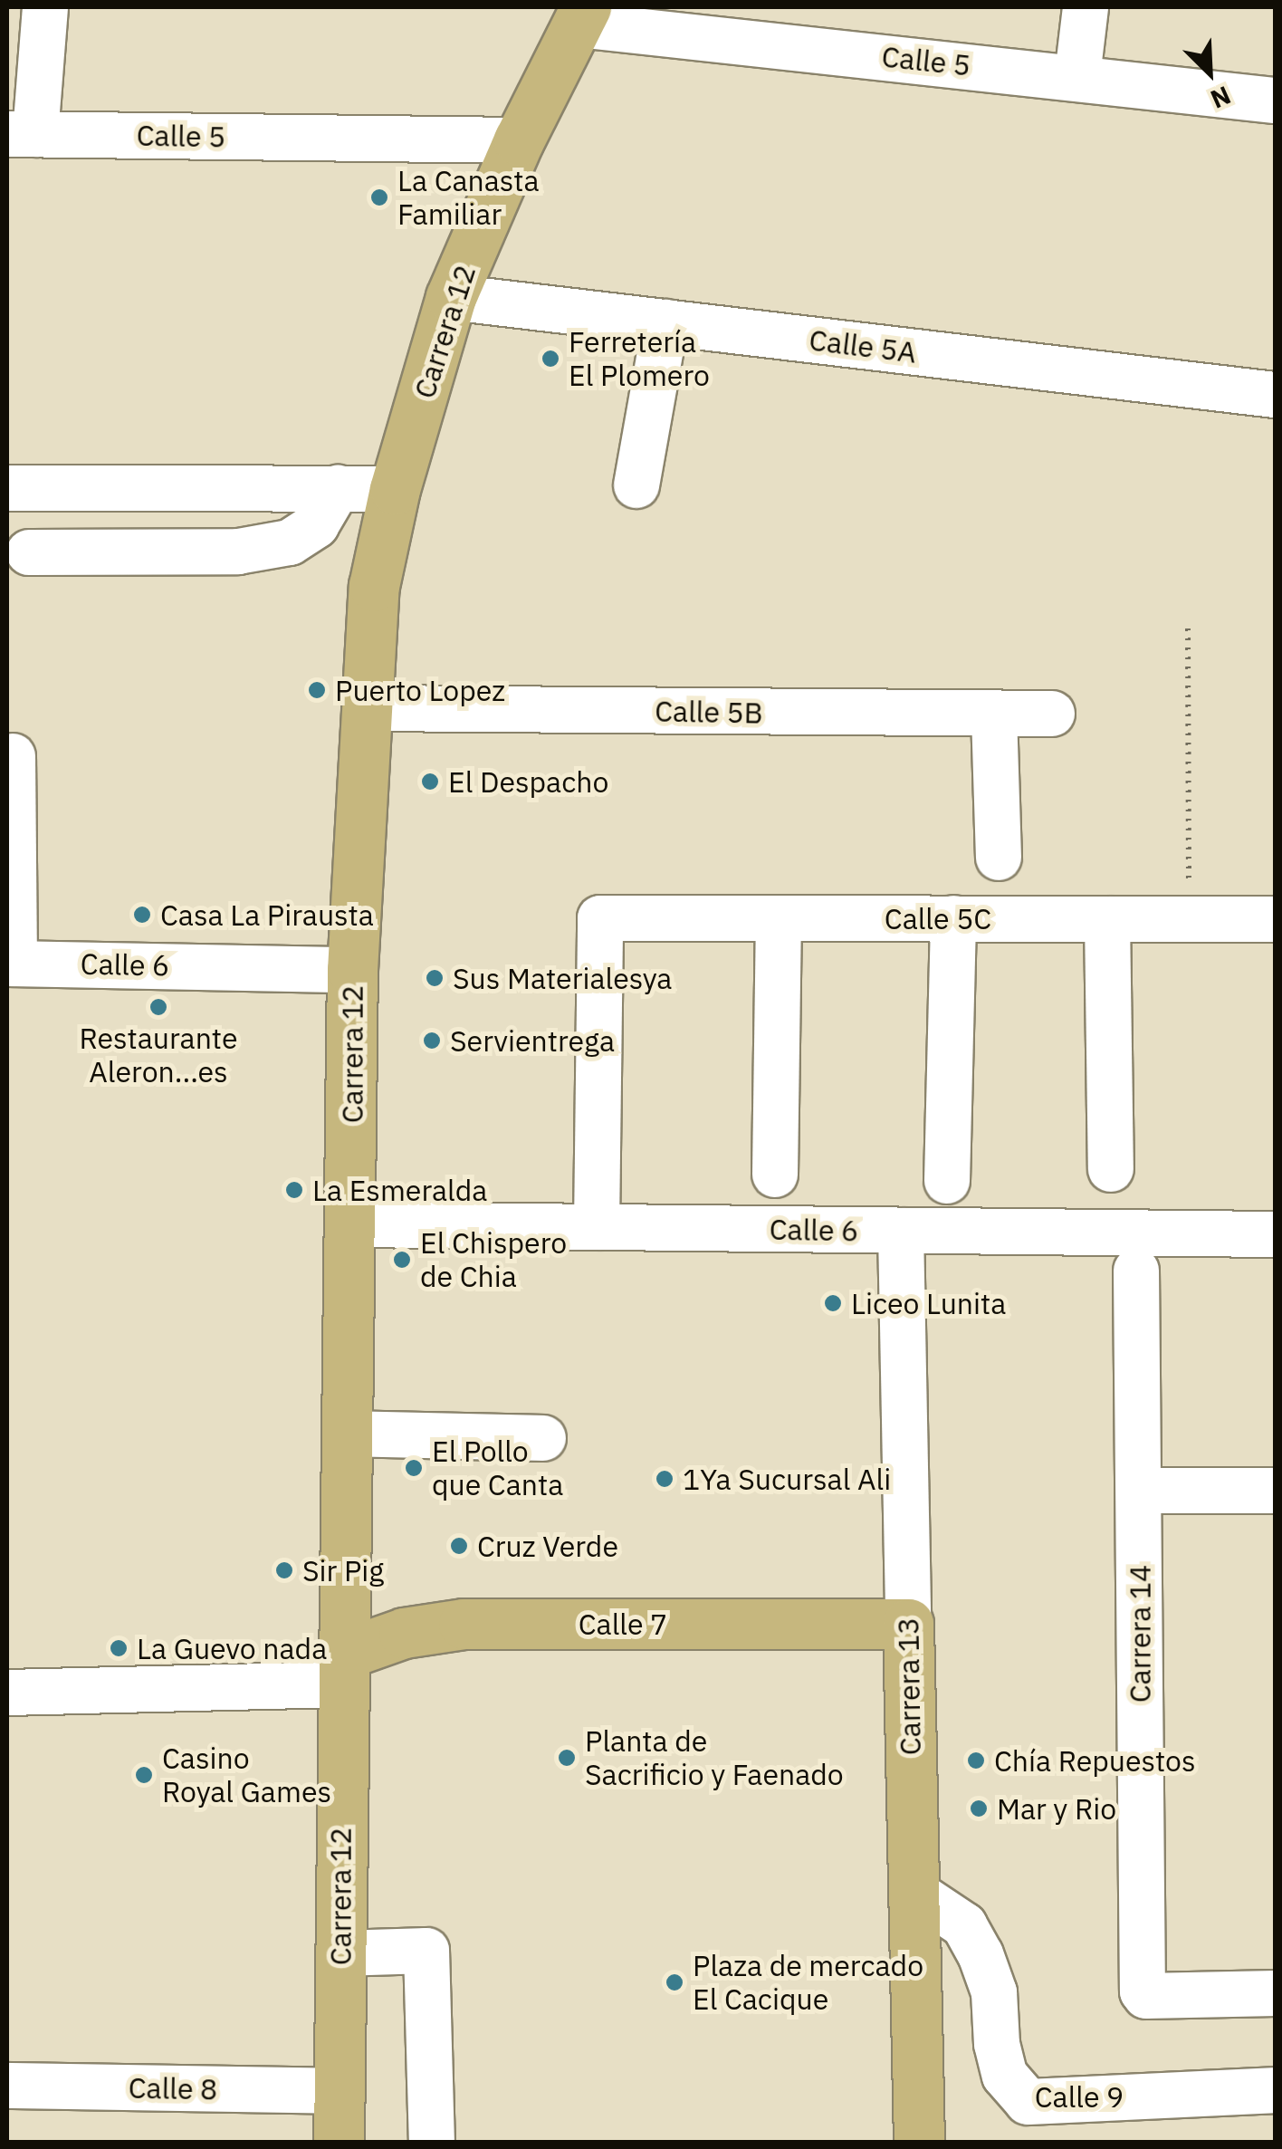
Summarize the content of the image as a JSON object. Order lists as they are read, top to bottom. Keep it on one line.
{"streets":{"main road":["Carrera 12","Calle 7","Carrera 13"],"street":["Calle 5","Calle 5A","Calle 5B","Calle 5C","Calle 6","Carrera 14","Calle 8","Calle 9"]},"crossings":[["Calle 5","Carrera 12"],["Carrera 12","Calle 5A"],["Carrera 12","Calle 5B"],["Carrera 12","Calle 6"],["Carrera 12","Calle 7"],["Carrera 12","Calle 8"],["Calle 5C","Calle 6"],["Calle 6","Carrera 13"],["Calle 7","Carrera 13"],["Carrera 13","Calle 9"]],"places":["La Canasta Familiar","Ferretería El Plomero","Puerto Lopez","El Despacho","Casa La Pirausta","Sus Materialesya","Restaurante Aleron...es","Servientrega","La Esmeralda","El Chispero de Chia","Liceo Lunita","El Pollo que Canta","1Ya Sucursal Ali","Cruz Verde","Sir Pig","La Guevo nada","Planta de Sacrificio y Faenado","Chía Repuestos","Casino Royal Games","Mar y Rio","Plaza de mercado El Cacique"],"north":"bottom right"}
